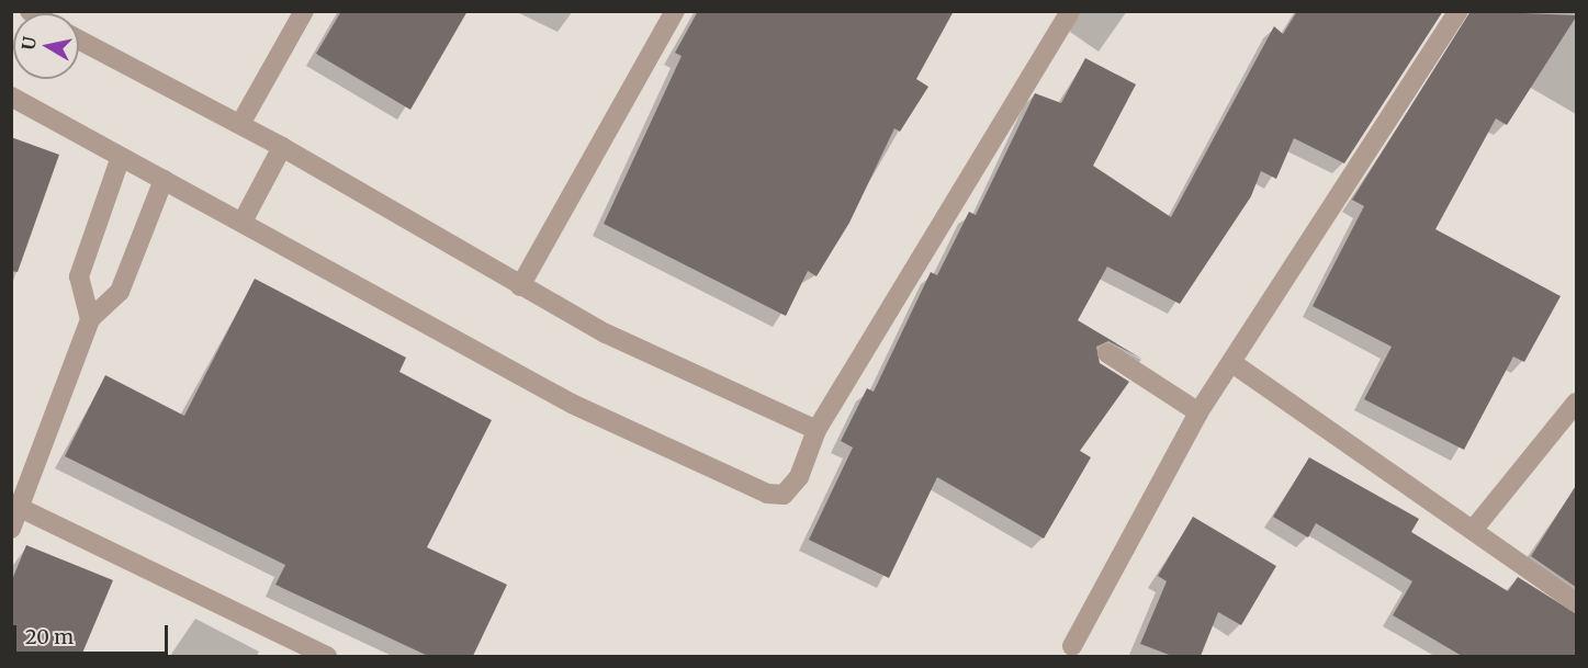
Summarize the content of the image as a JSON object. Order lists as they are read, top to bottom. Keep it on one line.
{"scale_bar":"20 m","north":"left"}
